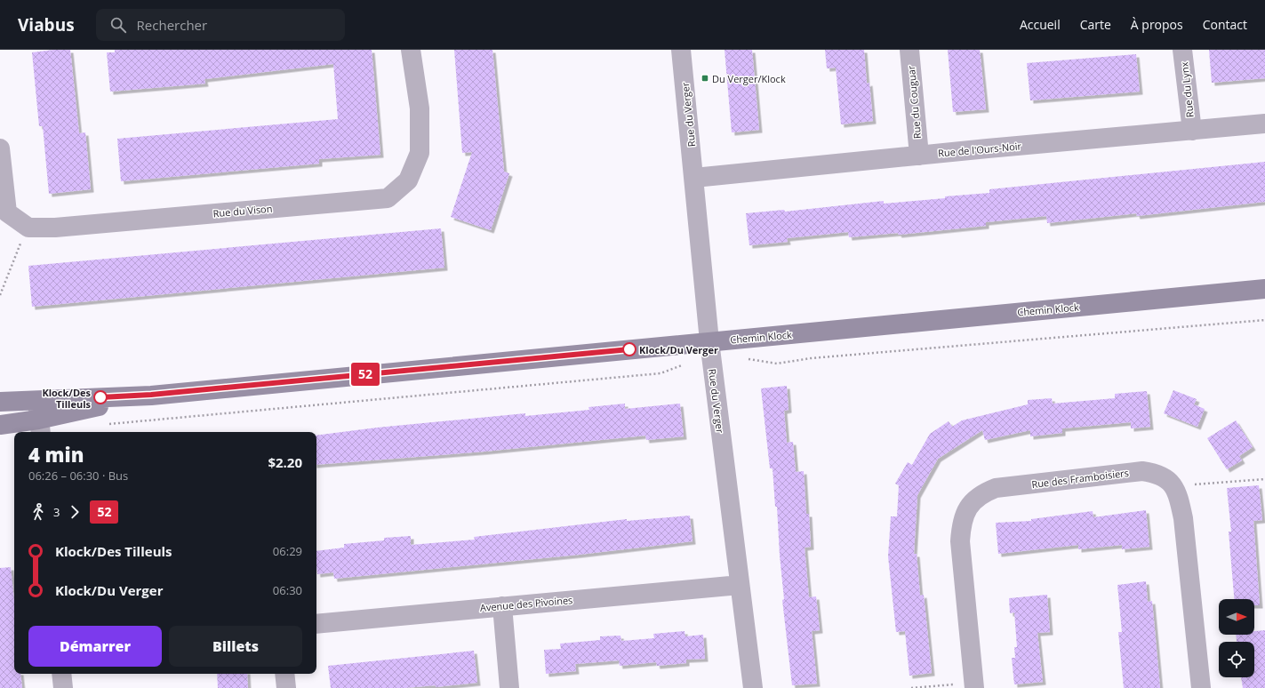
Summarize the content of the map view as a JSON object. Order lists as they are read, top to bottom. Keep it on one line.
{"streets":{"main road":["Chemin Klock"],"street":["Rue du Lynx","Rue du Couguar","Rue du Verger","Rue de l'Ours-Noir","Rue du Vison","Rue des Framboisiers","Avenue des Pivoines"]},"crossings":[["Rue du Lynx","Rue de l'Ours-Noir"],["Rue du Couguar","Rue de l'Ours-Noir"],["Rue du Verger","Rue de l'Ours-Noir"],["Rue du Verger","Chemin Klock"],["Rue du Verger","Avenue des Pivoines"]],"places":{"transit":["Du Verger/Klock"],"other":["Klock/Du Verger","Klock/Des Tilleuls"]},"lines":["bus line 52"],"north":"right","page":{"header":"Viabus","search":"Rechercher","nav":["Accueil","Carte","À propos","Contact"],"on_map":"52","heading":["4 min","06:26 – 06:30 · Bus","$2.20"],"legs":["3","52"],"list":[{"name":"Klock/Des Tilleuls","value":"06:29"},{"name":"Klock/Du Verger","value":"06:30"}],"buttons":["Démarrer","Billets"]}}
